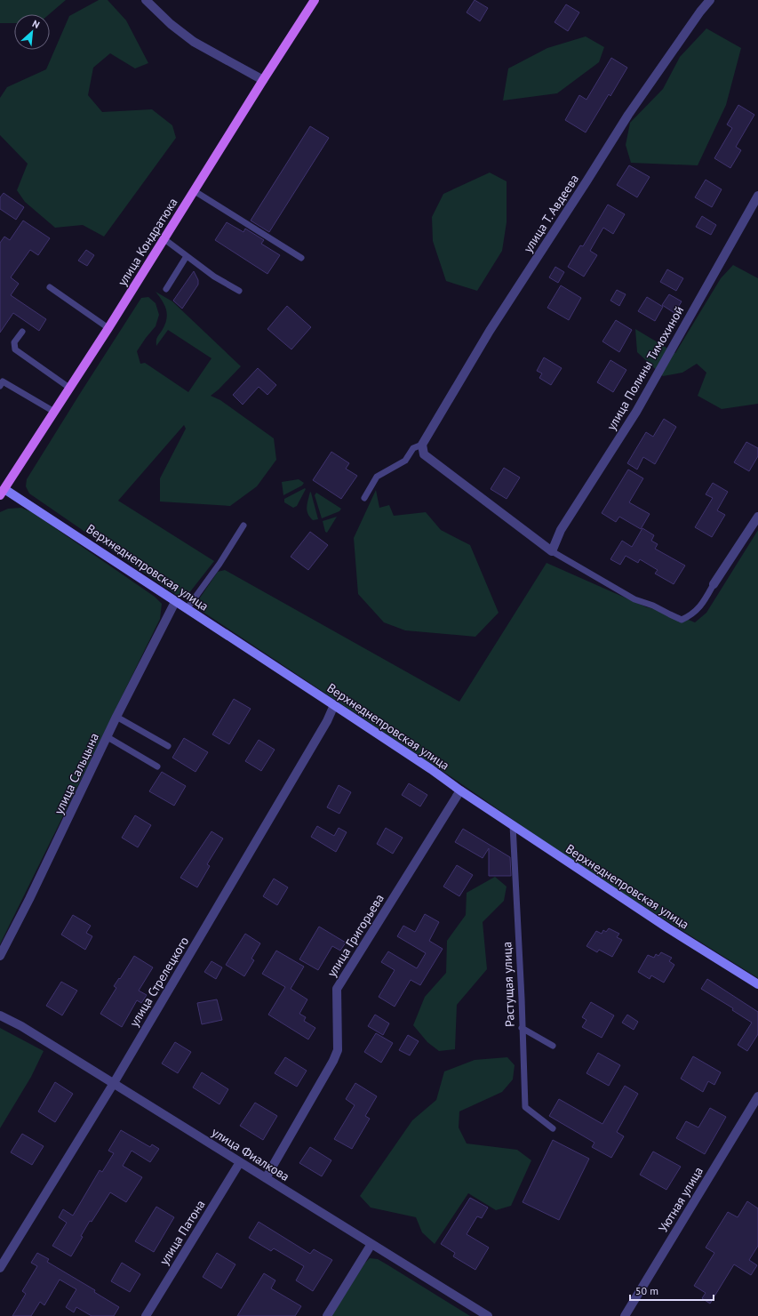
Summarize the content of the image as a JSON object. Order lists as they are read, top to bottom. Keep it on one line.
{"streets":{"main road":["улица Кондратюка"],"street":["улица Т. Авдеева","улица Полины Тимохиной","Верхнеднепровская улица","улица Сальцына","улица Григорьева","улица Стрелецкого","улица Фиалкова","Уютная улица","улица Патона"],"lane":["Растущая улица"]},"crossings":[["улица Кондратюка","Верхнеднепровская улица"],["Верхнеднепровская улица","улица Сальцына"],["Верхнеднепровская улица","улица Григорьева"],["Верхнеднепровская улица","улица Стрелецкого"],["Верхнеднепровская улица","Растущая улица"],["улица Григорьева","улица Фиалкова"],["улица Стрелецкого","улица Фиалкова"],["улица Фиалкова","улица Патона"]],"scale_bar":"50 m","north":"top right"}
